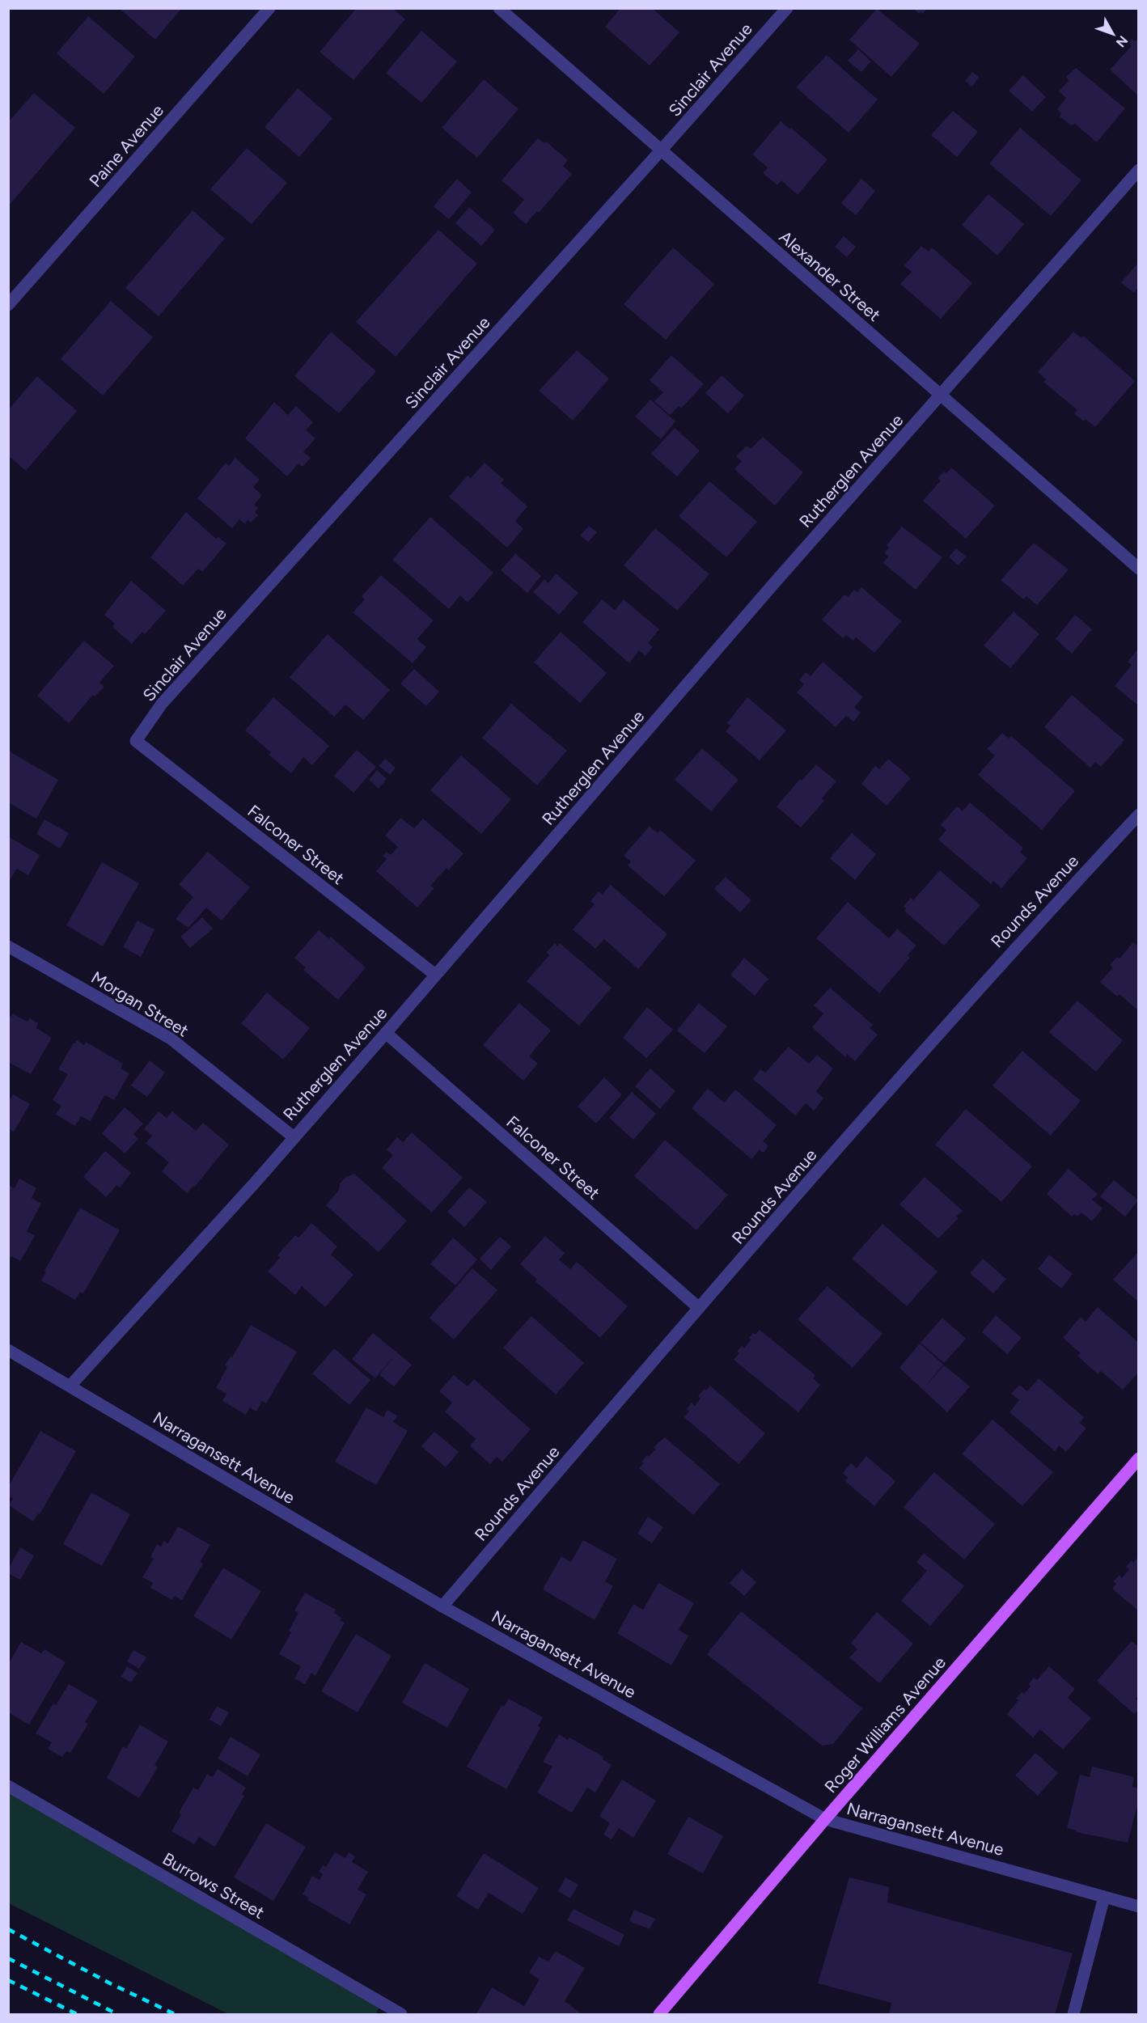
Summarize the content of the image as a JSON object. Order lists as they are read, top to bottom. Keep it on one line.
{"streets":{"main road":["Roger Williams Avenue"],"street":["Sinclair Avenue","Paine Avenue","Alexander Street","Rutherglen Avenue","Falconer Street","Rounds Avenue","Morgan Street","Narragansett Avenue","Burrows Street"]},"crossings":[["Sinclair Avenue","Alexander Street"],["Sinclair Avenue","Falconer Street"],["Alexander Street","Rutherglen Avenue"],["Rutherglen Avenue","Falconer Street"],["Rutherglen Avenue","Morgan Street"],["Rutherglen Avenue","Narragansett Avenue"],["Falconer Street","Rounds Avenue"],["Rounds Avenue","Narragansett Avenue"],["Narragansett Avenue","Roger Williams Avenue"]],"north":"bottom right"}
